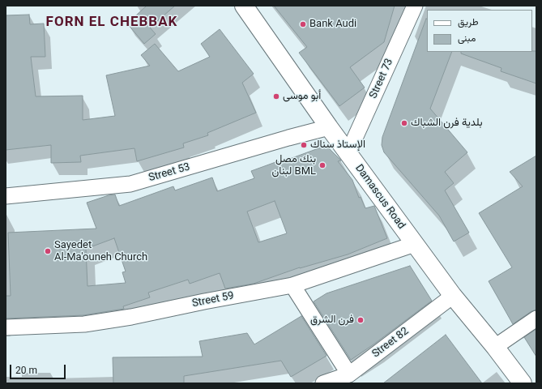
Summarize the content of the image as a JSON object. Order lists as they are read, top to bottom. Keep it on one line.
{"streets":{"main road":["Damascus Road"],"street":["Street 73","Street 53","Street 59","Street 82"]},"crossings":[["Street 73","Damascus Road"],["Street 53","Damascus Road"],["Damascus Road","Street 59"],["Damascus Road","Street 82"]],"districts":["FORN EL CHEBBAK"],"places":["Bank Audi","أبو موسى","بلدية فرن الشباك","الإستاذ سناك","بنك مصل لبنان BML","Sayedet Al-Ma'ouneh Church","فرن الشرق"],"legend":["طريق","مبنى"],"scale_bar":"20 m"}
